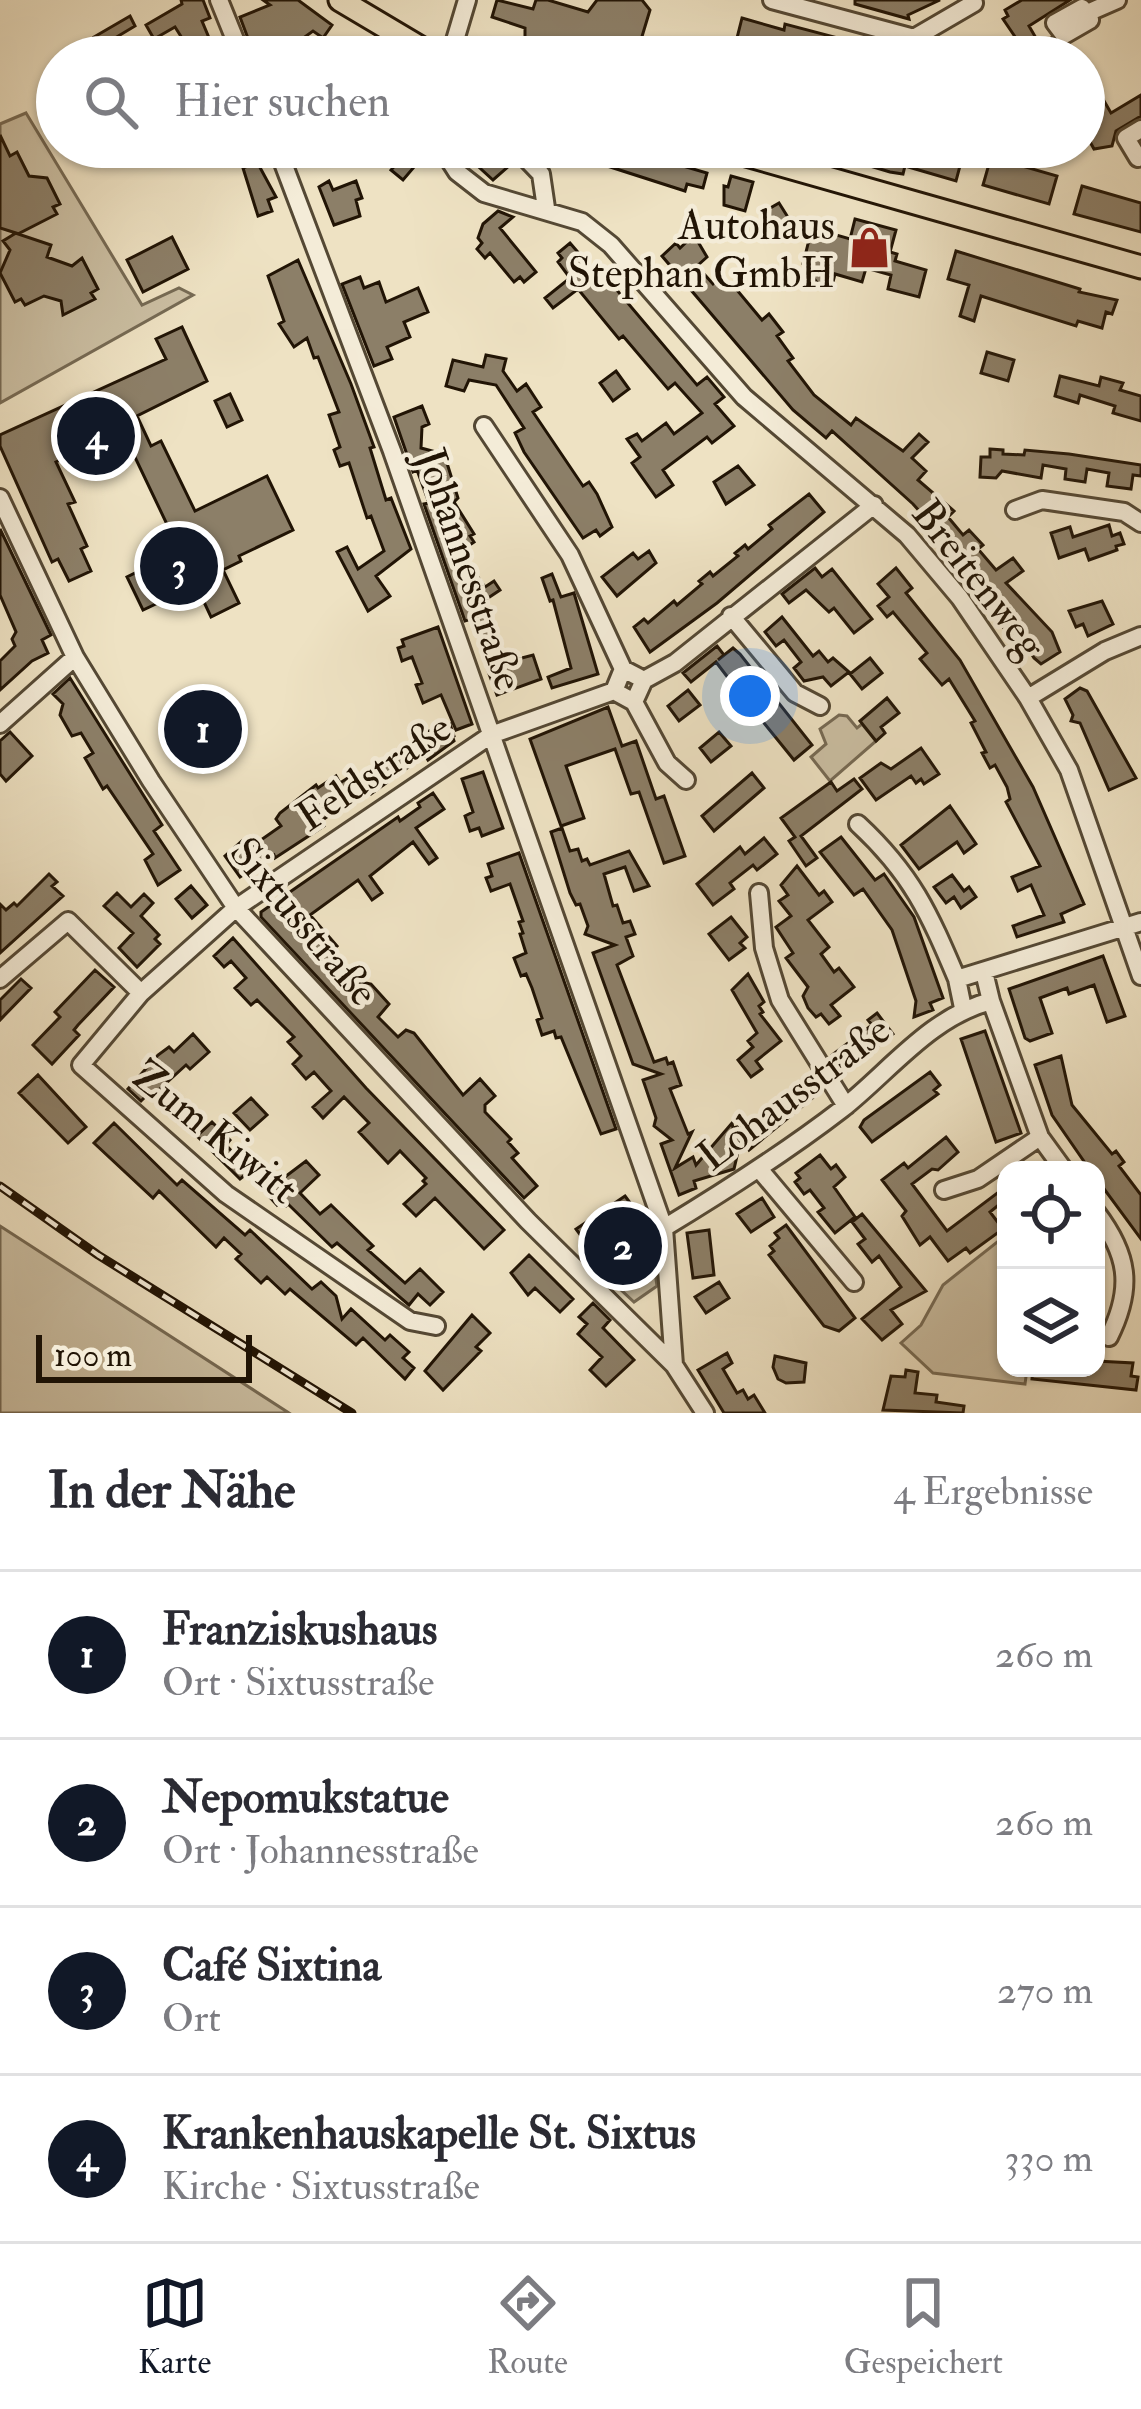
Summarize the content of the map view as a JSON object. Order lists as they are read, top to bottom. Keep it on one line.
{"streets":{"street":["Johannesstraße","Breitenweg","Feldstraße","Sixtusstraße","Lohausstraße","Zum Kiwitt"]},"crossings":[["Johannesstraße","Feldstraße"],["Johannesstraße","Sixtusstraße"],["Johannesstraße","Lohausstraße"],["Feldstraße","Sixtusstraße"],["Feldstraße","Zum Kiwitt"],["Sixtusstraße","Zum Kiwitt"]],"places":{"shop":["Autohaus Stephan GmbH"]},"scale_bar":"100 m","page":{"search":"Hier suchen","pins":["4","3","1","2"],"scale":"100 m","heading":["In der Nähe","4 Ergebnisse"],"list":[{"mark":"1","name":"Franziskushaus","note":"Ort · Sixtusstraße","value":"260 m"},{"mark":"2","name":"Nepomukstatue","note":"Ort · Johannesstraße","value":"260 m"},{"mark":"3","name":"Café Sixtina","note":"Ort","value":"270 m"},{"mark":"4","name":"Krankenhauskapelle St. Sixtus","note":"Kirche · Sixtusstraße","value":"330 m"}],"nav":["Karte","Route","Gespeichert"]}}
